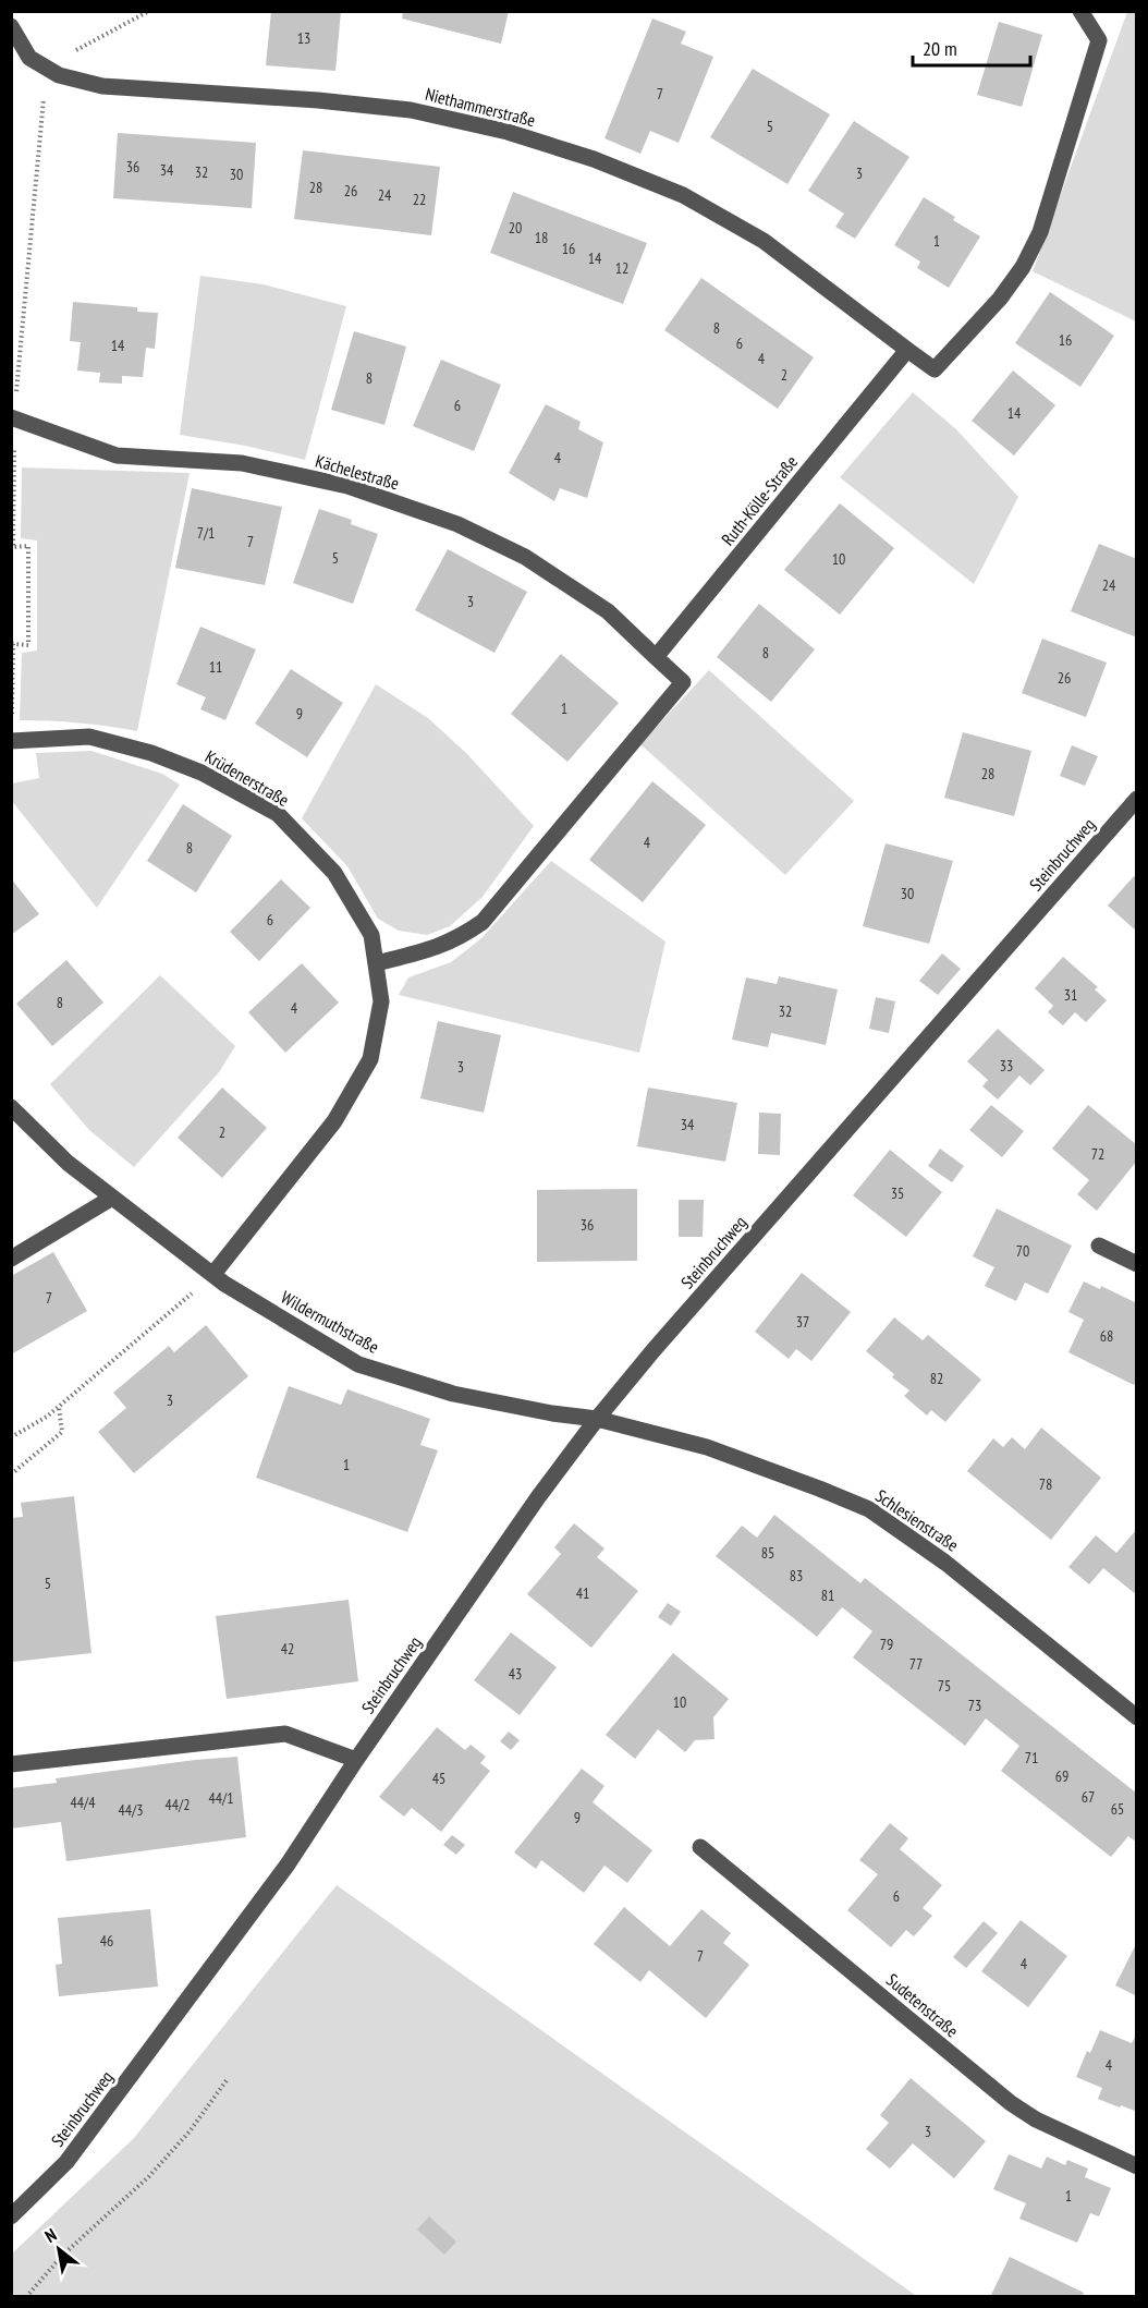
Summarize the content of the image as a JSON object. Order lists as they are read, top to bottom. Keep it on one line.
{"streets":{"street":["Niethammerstraße","Kächelestraße","Ruth-Kölle-Straße","Krüdenerstraße","Steinbruchweg","Wildermuthstraße","Schlesienstraße","Sudetenstraße"]},"crossings":[["Niethammerstraße","Ruth-Kölle-Straße"],["Kächelestraße","Ruth-Kölle-Straße"],["Krüdenerstraße","Wildermuthstraße"],["Steinbruchweg","Wildermuthstraße"],["Steinbruchweg","Schlesienstraße"],["Wildermuthstraße","Schlesienstraße"]],"house_numbers":["13","7","5","36","34","32","3","30","28","26","24","22","20","18","1","16","14","12","8","16","6","14","4","2","8","6","14","4","7/1","7","5","10","24","3","8","11","26","1","9","28","4","8","30","6","31","8","4","32","33","3","34","2","72","35","36","70","7","37","68","82","3","1","78","85","83","5","41","81","79","42","77","43","75","10","73","71","69","45","67","44/1","44/4","44/2","65","44/3","9","6","46","7","4","4","3","1"],"scale_bar":"20 m","north":"top left"}
